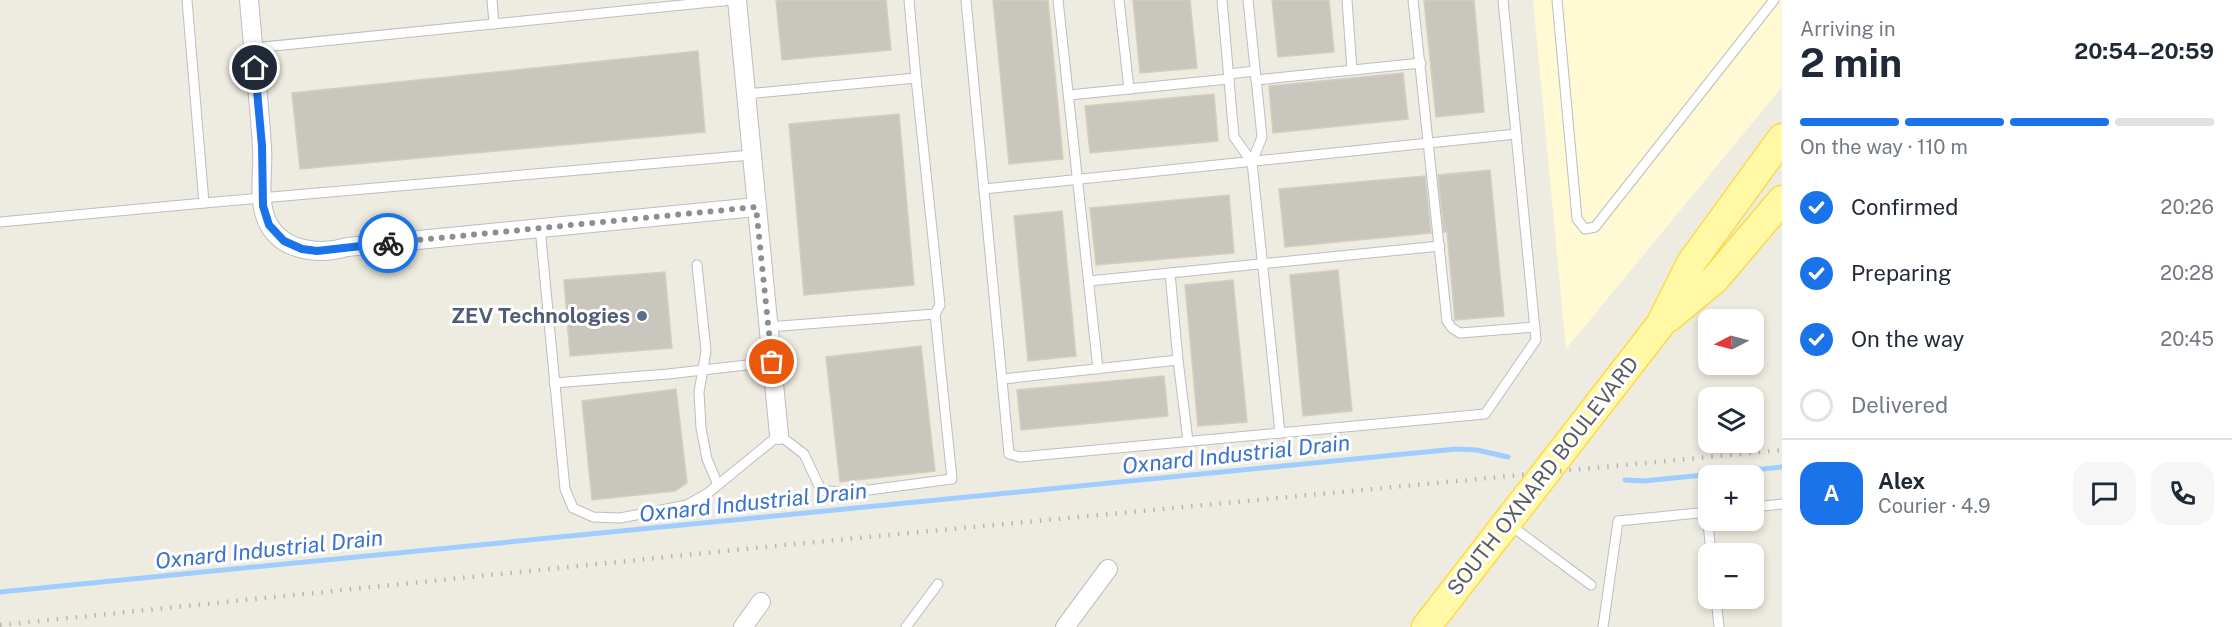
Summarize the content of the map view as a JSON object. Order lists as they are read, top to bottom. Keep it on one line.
{"streets":{"main road":["SOUTH OXNARD BOULEVARD"]},"water":["Oxnard Industrial Drain"],"places":["ZEV Technologies"],"north":"left","page":{"heading":["2 min","Arriving in","20:54–20:59"],"panel":["Alex","Courier · 4.9"],"bar":"On the way · 110 m","list":[["Confirmed","20:26"],["Preparing","20:28"],["On the way","20:45"],"Delivered"],"map_buttons":["+","−"],"round":"A"}}
